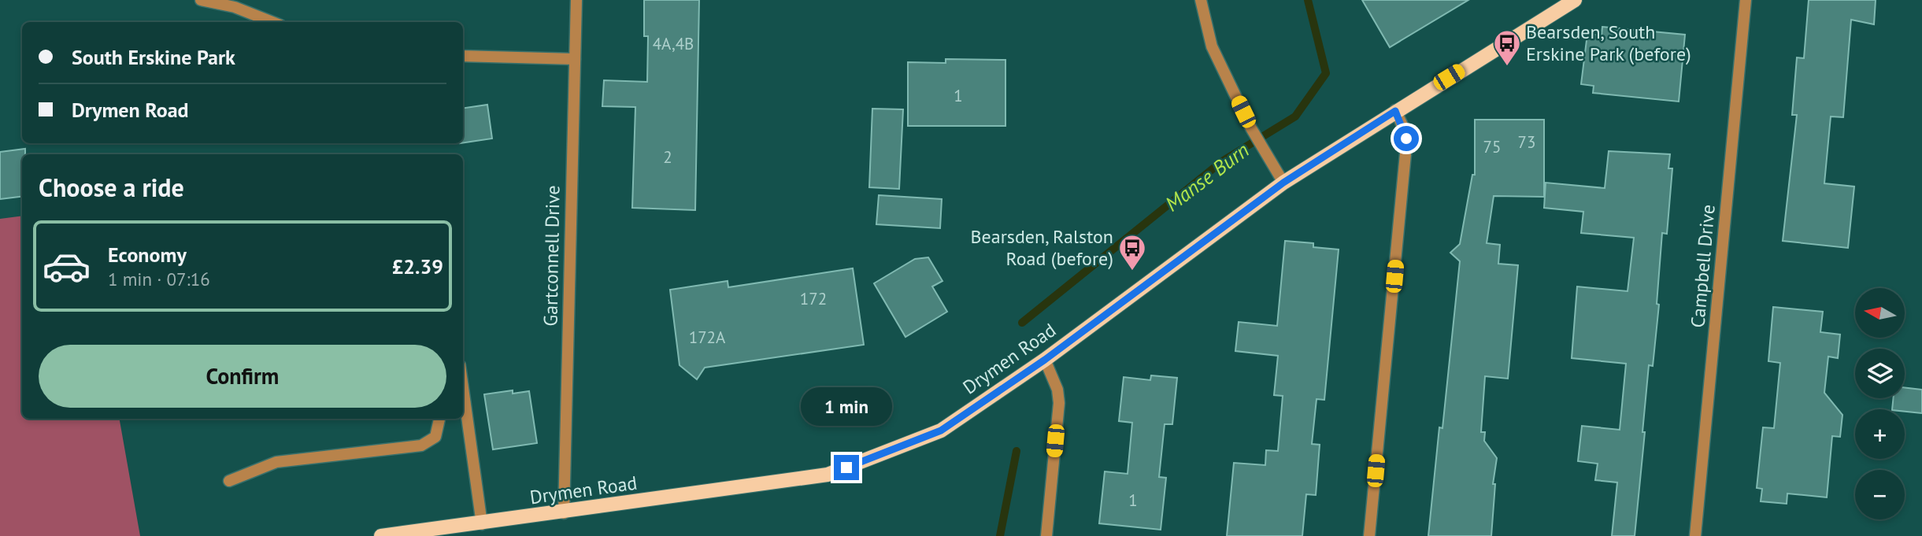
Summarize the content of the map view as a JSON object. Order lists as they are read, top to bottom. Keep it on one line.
{"streets":{"main road":["Drymen Road"],"street":["Gartconnell Drive","Campbell Drive"]},"crossings":[["Gartconnell Drive","Drymen Road"]],"water":["Manse Burn"],"places":{"bus stop":["Bearsden, South Erskine Park (before)","Bearsden, Ralston Road (before)"]},"house_numbers":["4A,4B","1","73","75","2","172","172A","1"],"north":"left","page":{"banner":["South Erskine Park","Drymen Road"],"heading":"Choose a ride","list":[{"name":"Economy","note":"1 min · 07:16","value":"£2.39"}],"map_buttons":["+","−"],"buttons":"Confirm","bubble":"1 min"}}
